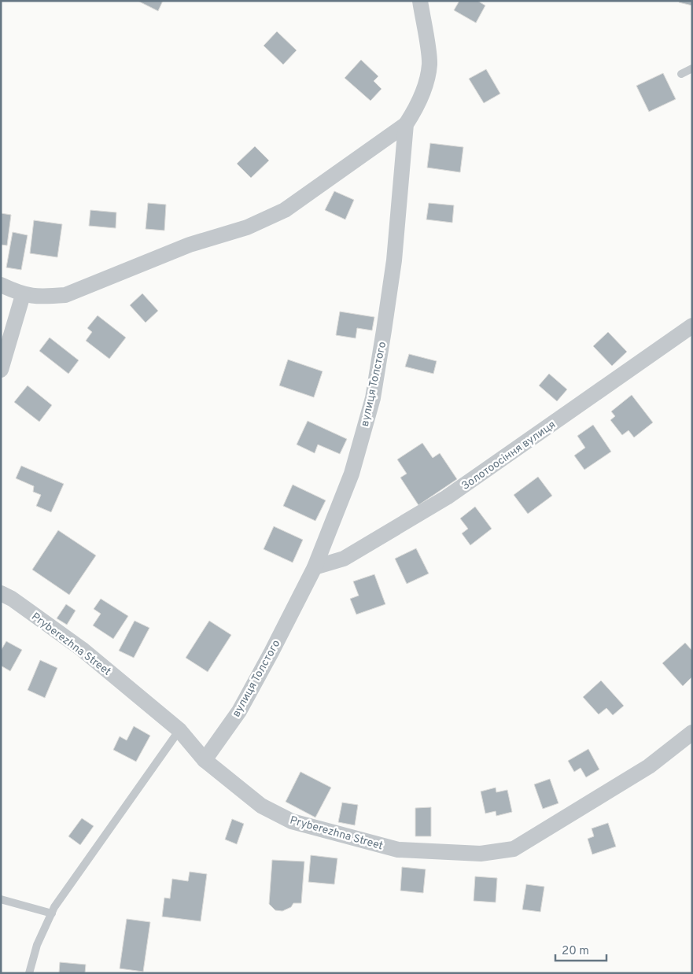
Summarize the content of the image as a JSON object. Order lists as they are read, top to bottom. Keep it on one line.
{"streets":{"street":["вулиця Толстого","Золотоосіння вулиця","Pryberezhna Street"]},"crossings":[["вулиця Толстого","Золотоосіння вулиця"],["вулиця Толстого","Pryberezhna Street"]],"scale_bar":"20 m"}
